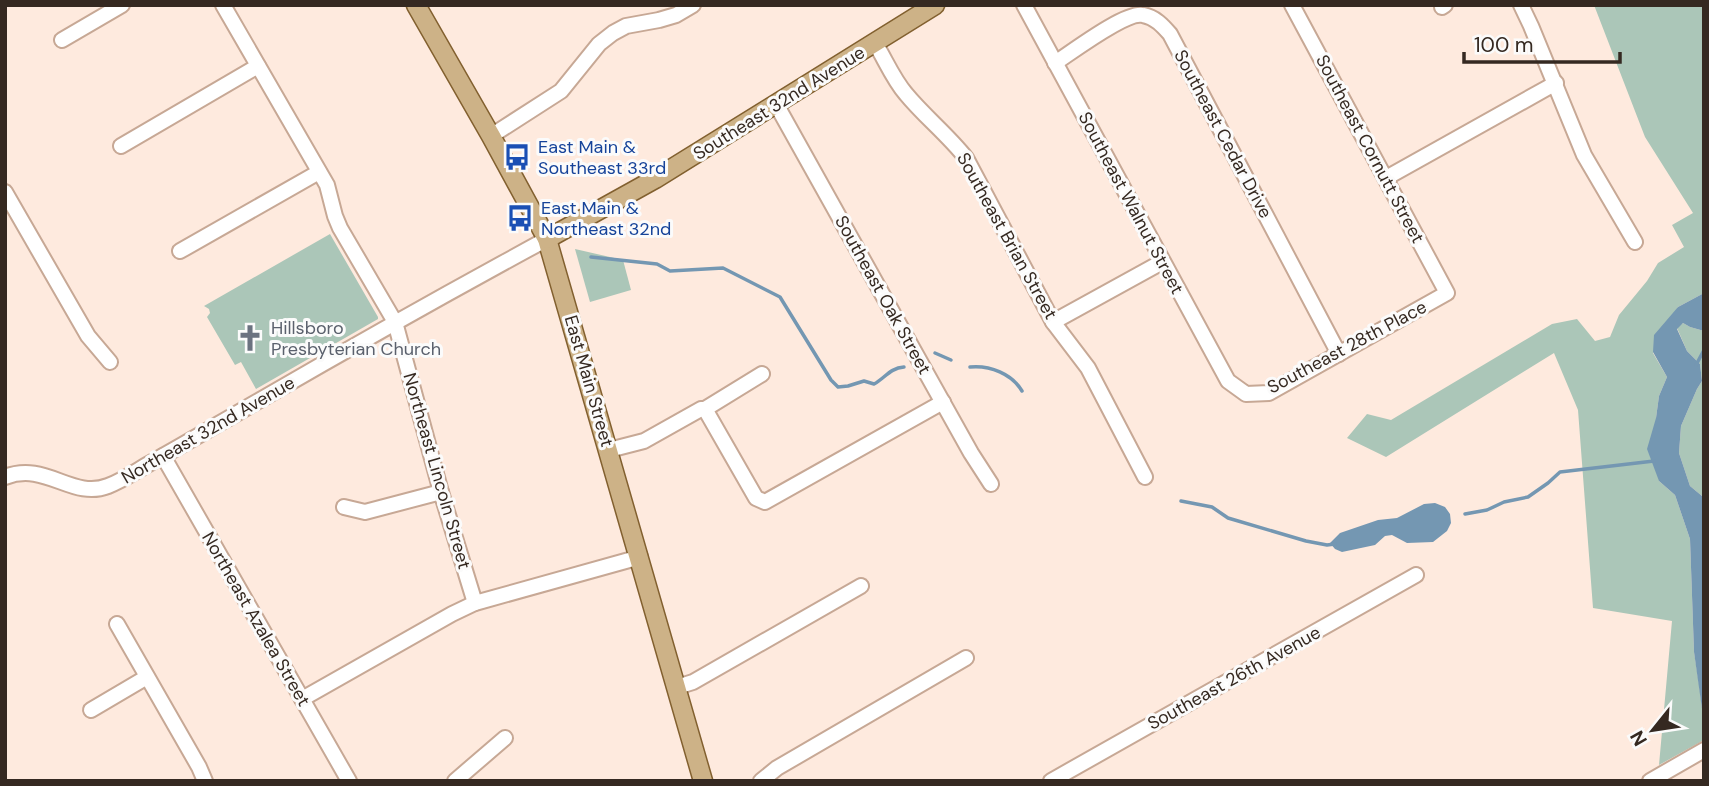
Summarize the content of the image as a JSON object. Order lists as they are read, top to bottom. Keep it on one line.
{"streets":{"main road":["Southeast 32nd Avenue","East Main Street"],"street":["Southeast Cedar Drive","Southeast Cornutt Street","Southeast Walnut Street","Southeast Brian Street","Southeast Oak Street","Southeast 28th Place","Northeast 32nd Avenue","Northeast Lincoln Street","Northeast Azalea Street","Southeast 26th Avenue"]},"crossings":[["Southeast 32nd Avenue","Southeast Brian Street"],["Southeast 32nd Avenue","Southeast Oak Street"],["Southeast 32nd Avenue","East Main Street"],["Southeast 32nd Avenue","Northeast 32nd Avenue"],["Southeast Cedar Drive","Southeast Walnut Street"],["Southeast Cedar Drive","Southeast 28th Place"],["Southeast Cornutt Street","Southeast 28th Place"],["Southeast Walnut Street","Southeast 28th Place"],["East Main Street","Northeast 32nd Avenue"],["Northeast 32nd Avenue","Northeast Lincoln Street"],["Northeast 32nd Avenue","Northeast Azalea Street"]],"places":{"bus stop":["East Main & Southeast 33rd","East Main & Northeast 32nd"],"church":["Hillsboro Presbyterian Church"]},"scale_bar":"100 m","north":"bottom left"}
